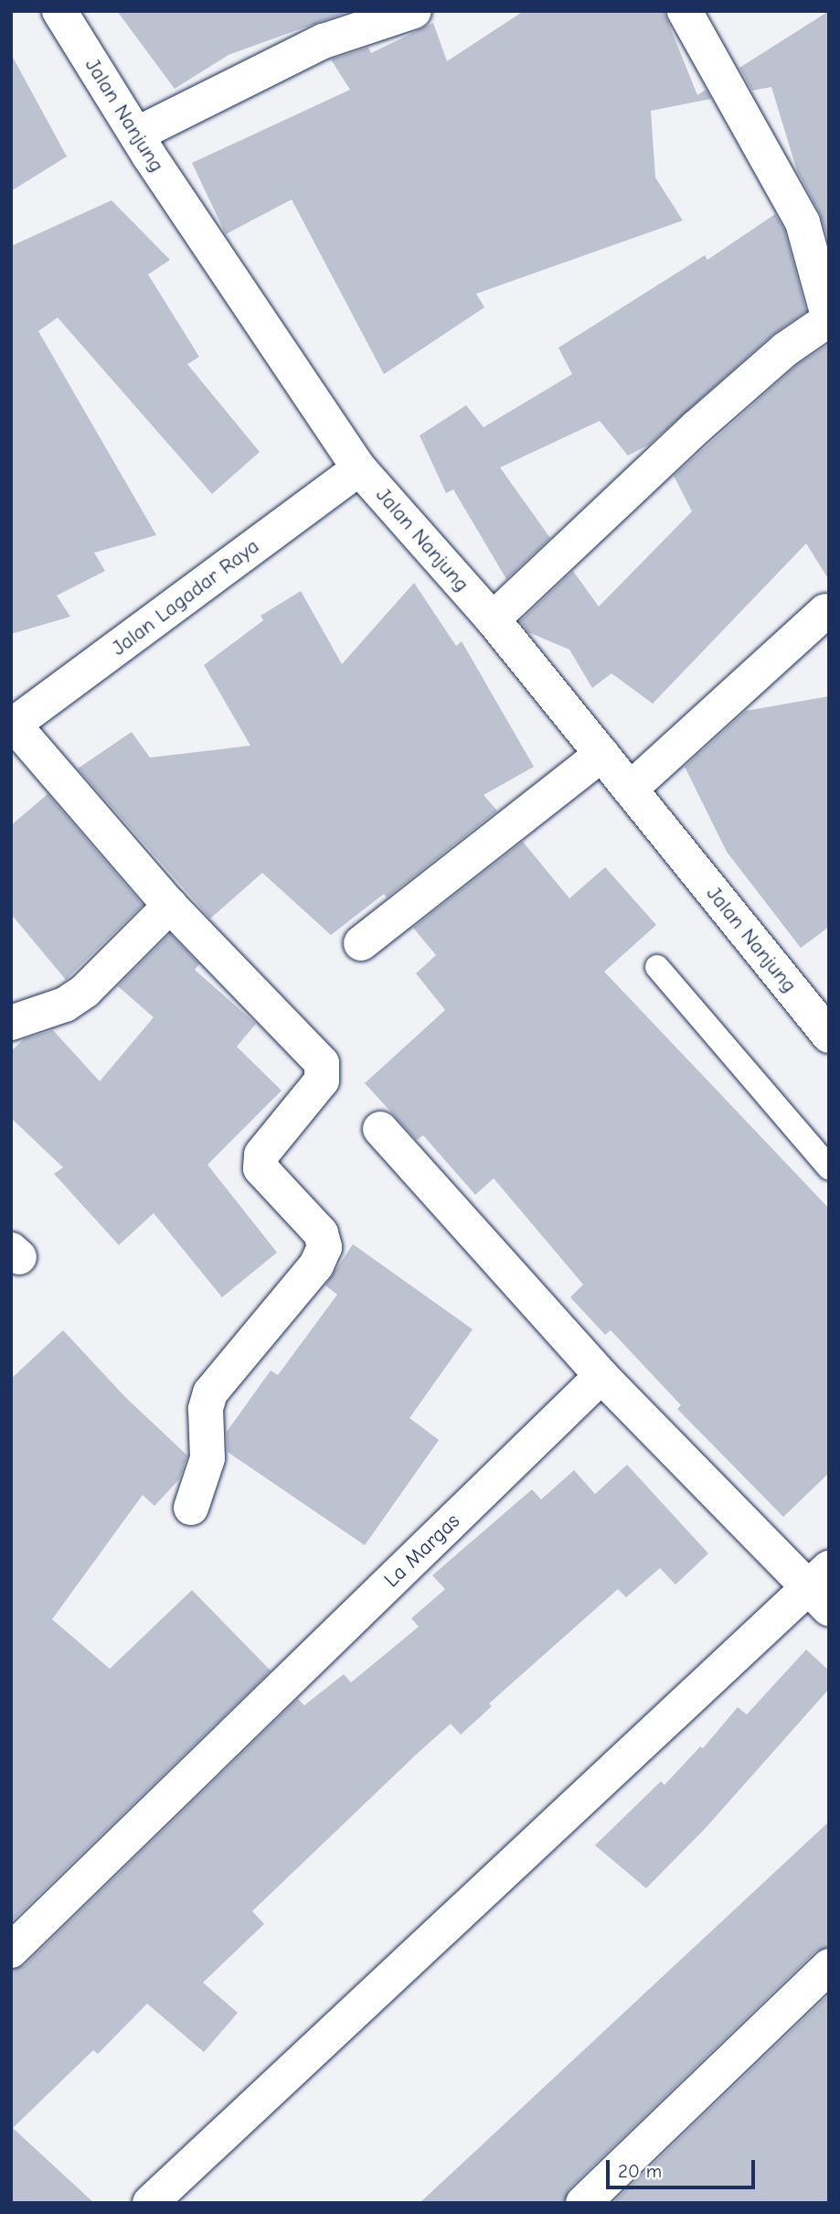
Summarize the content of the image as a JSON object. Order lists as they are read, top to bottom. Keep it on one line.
{"streets":{"street":["Jalan Nanjung","Jalan Lagadar Raya","La Margas"]},"crossings":[["Jalan Nanjung","Jalan Lagadar Raya"]],"scale_bar":"20 m"}
